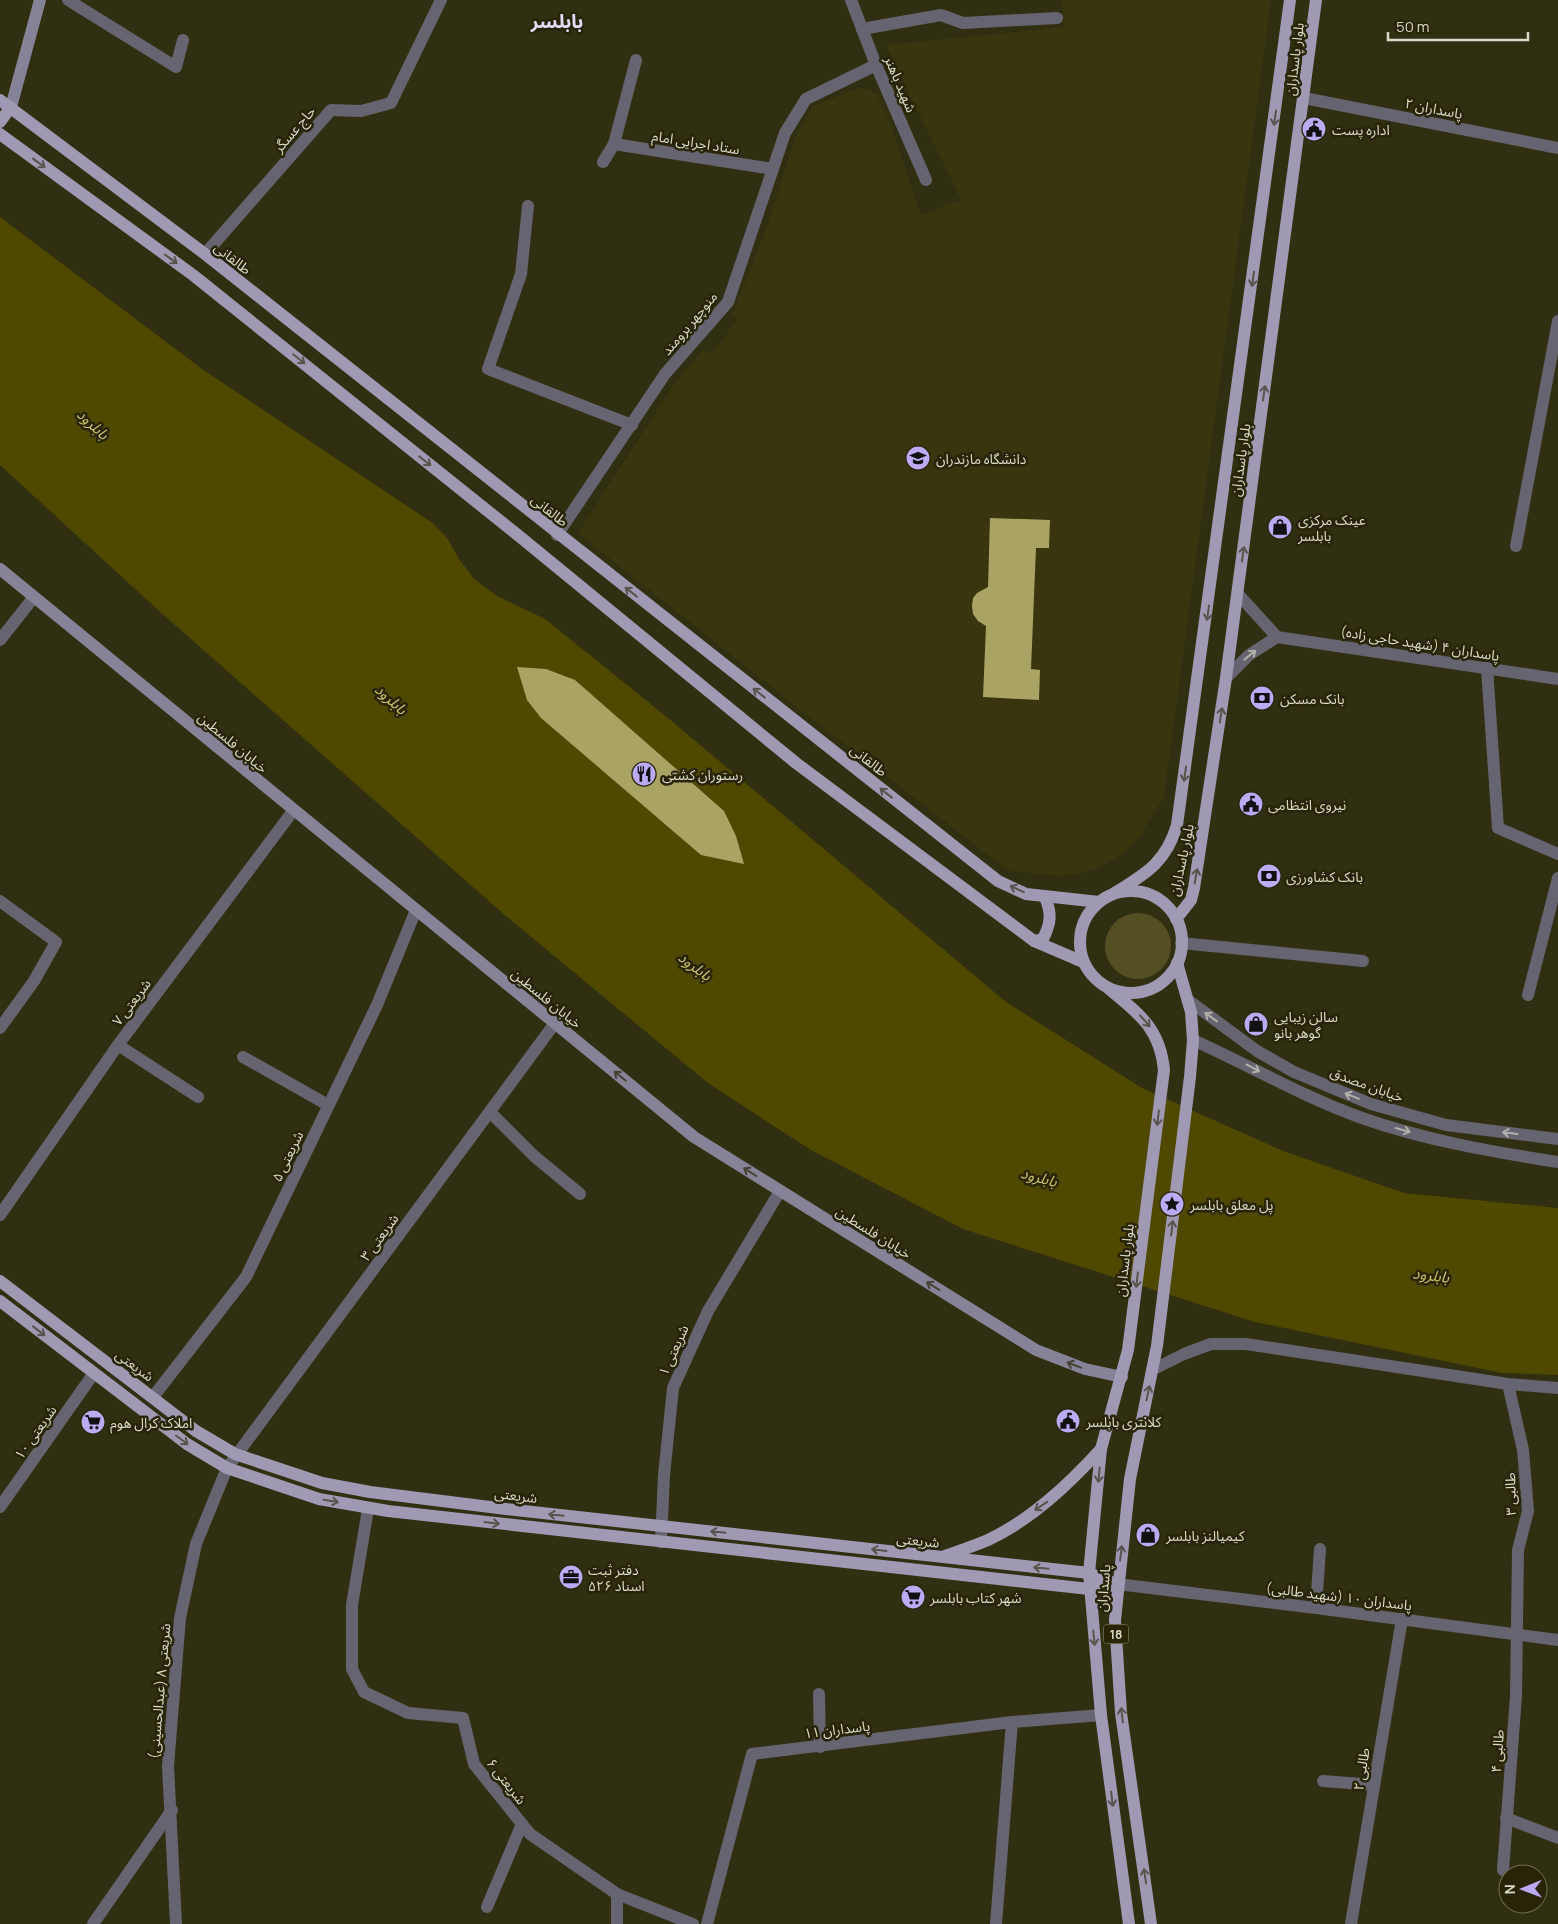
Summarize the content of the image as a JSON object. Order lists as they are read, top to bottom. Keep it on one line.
{"streets":{"main road":["بلوار پاسداران","طالقانی","خیابان فلسطین","شریعتی","پاسداران","18"],"street":["شهید باهنر","پاسداران ۲","حاج عسگر","ستاد اجرایی امام","منوچهر برومند","پاسداران ۴ (شهید حاجی زاده)","شریعتی ۷","خیابان مصدق","شریعتی ۵","شریعتی ۳","شریعتی ۱","شریعتی ۱۰","طالبی ۳","پاسداران ۱۰ (شهید طالبی)","شریعتی ۸ (عبدالحسینی)","پاسداران ۱۱","طالبی ۴","طالبی ۲","شریعتی ۶"]},"crossings":[["بلوار پاسداران","پاسداران ۲"],["بلوار پاسداران","طالقانی"],["بلوار پاسداران","خیابان فلسطین"],["بلوار پاسداران","پاسداران"],["شهید باهنر","منوچهر برومند"],["حاج عسگر","طالقانی"],["ستاد اجرایی امام","منوچهر برومند"],["طالقانی","منوچهر برومند"],["خیابان فلسطین","شریعتی ۷"],["خیابان فلسطین","شریعتی ۵"],["خیابان فلسطین","شریعتی ۳"],["خیابان فلسطین","شریعتی ۱"],["خیابان فلسطین","پاسداران"],["شریعتی ۵","شریعتی"],["شریعتی ۳","شریعتی"],["شریعتی ۳","شریعتی ۸ (عبدالحسینی)"],["شریعتی ۱","شریعتی"],["شریعتی","پاسداران"],["شریعتی","پاسداران ۱۰ (شهید طالبی)"],["طالبی ۳","پاسداران ۱۰ (شهید طالبی)"],["طالبی ۳","طالبی ۴"],["پاسداران","پاسداران ۱۰ (شهید طالبی)"],["پاسداران","پاسداران ۱۱"],["پاسداران ۱۰ (شهید طالبی)","طالبی ۴"],["پاسداران ۱۰ (شهید طالبی)","طالبی ۲"]],"one_way":["خیابان فلسطین"],"districts":["بابلسر"],"water":["بابلرود"],"places":{"public building":["اداره پست","نیروی انتظامی","کلانتری بابلسر"],"school or university":["دانشگاه مازندران"],"shop":["عینک مرکزی بابلسر","سالن زیبایی گوهر بانو","کیمیالنز بابلسر"],"bank":["بانک مسکن","بانک کشاورزی"],"restaurant":["رستوران کشتی"],"place":["پل معلق بابلسر"],"supermarket":["املاک کرال هوم","شهر کتاب بابلسر"],"office":["دفتر ثبت اسناد ۵۲۶"]},"scale_bar":"50 m","north":"left"}
